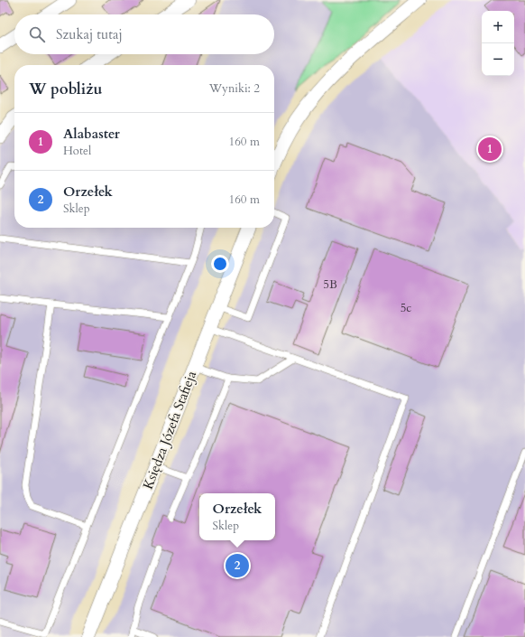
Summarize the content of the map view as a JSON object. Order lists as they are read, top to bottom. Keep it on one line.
{"streets":{"street":["Księdza Józefa Stafieja"]},"house_numbers":["5B","5c"],"page":{"map_buttons":["+","−"],"search":"Szukaj tutaj","heading":["W pobliżu","Wyniki: 2"],"list":[{"mark":"1","name":"Alabaster","note":"Hotel","value":"160 m"},{"mark":"2","name":"Orzełek","note":"Sklep","value":"160 m"}],"pins":["1","2"],"popup":["Orzełek","Sklep"]}}
